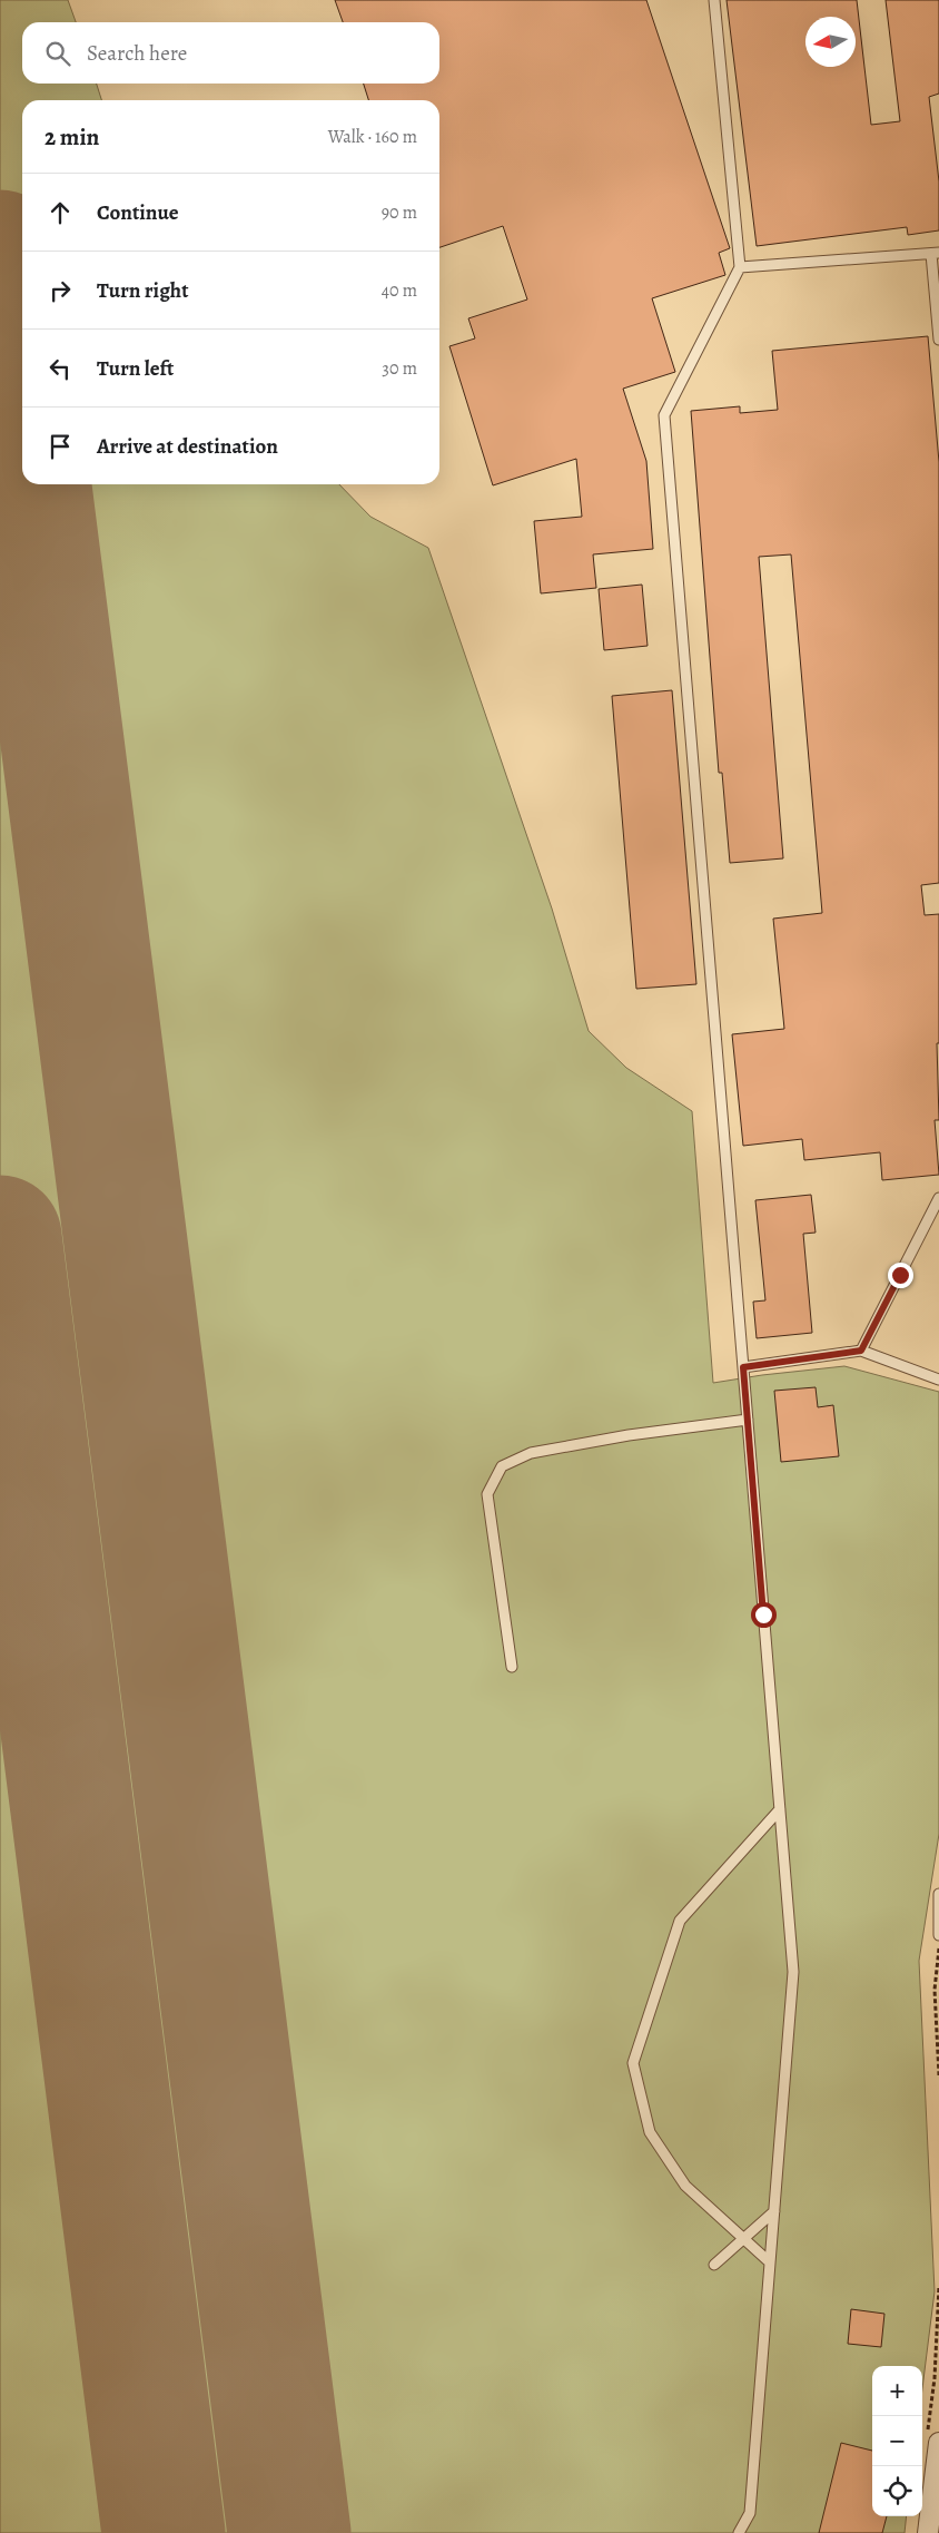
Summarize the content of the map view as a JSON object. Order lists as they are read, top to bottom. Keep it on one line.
{"north":"left","page":{"search":"Search here","heading":["2 min","Walk · 160 m"],"list":[["Continue","90 m"],["Turn right","40 m"],["Turn left","30 m"],"Arrive at destination"],"map_buttons":["+","−"]}}
